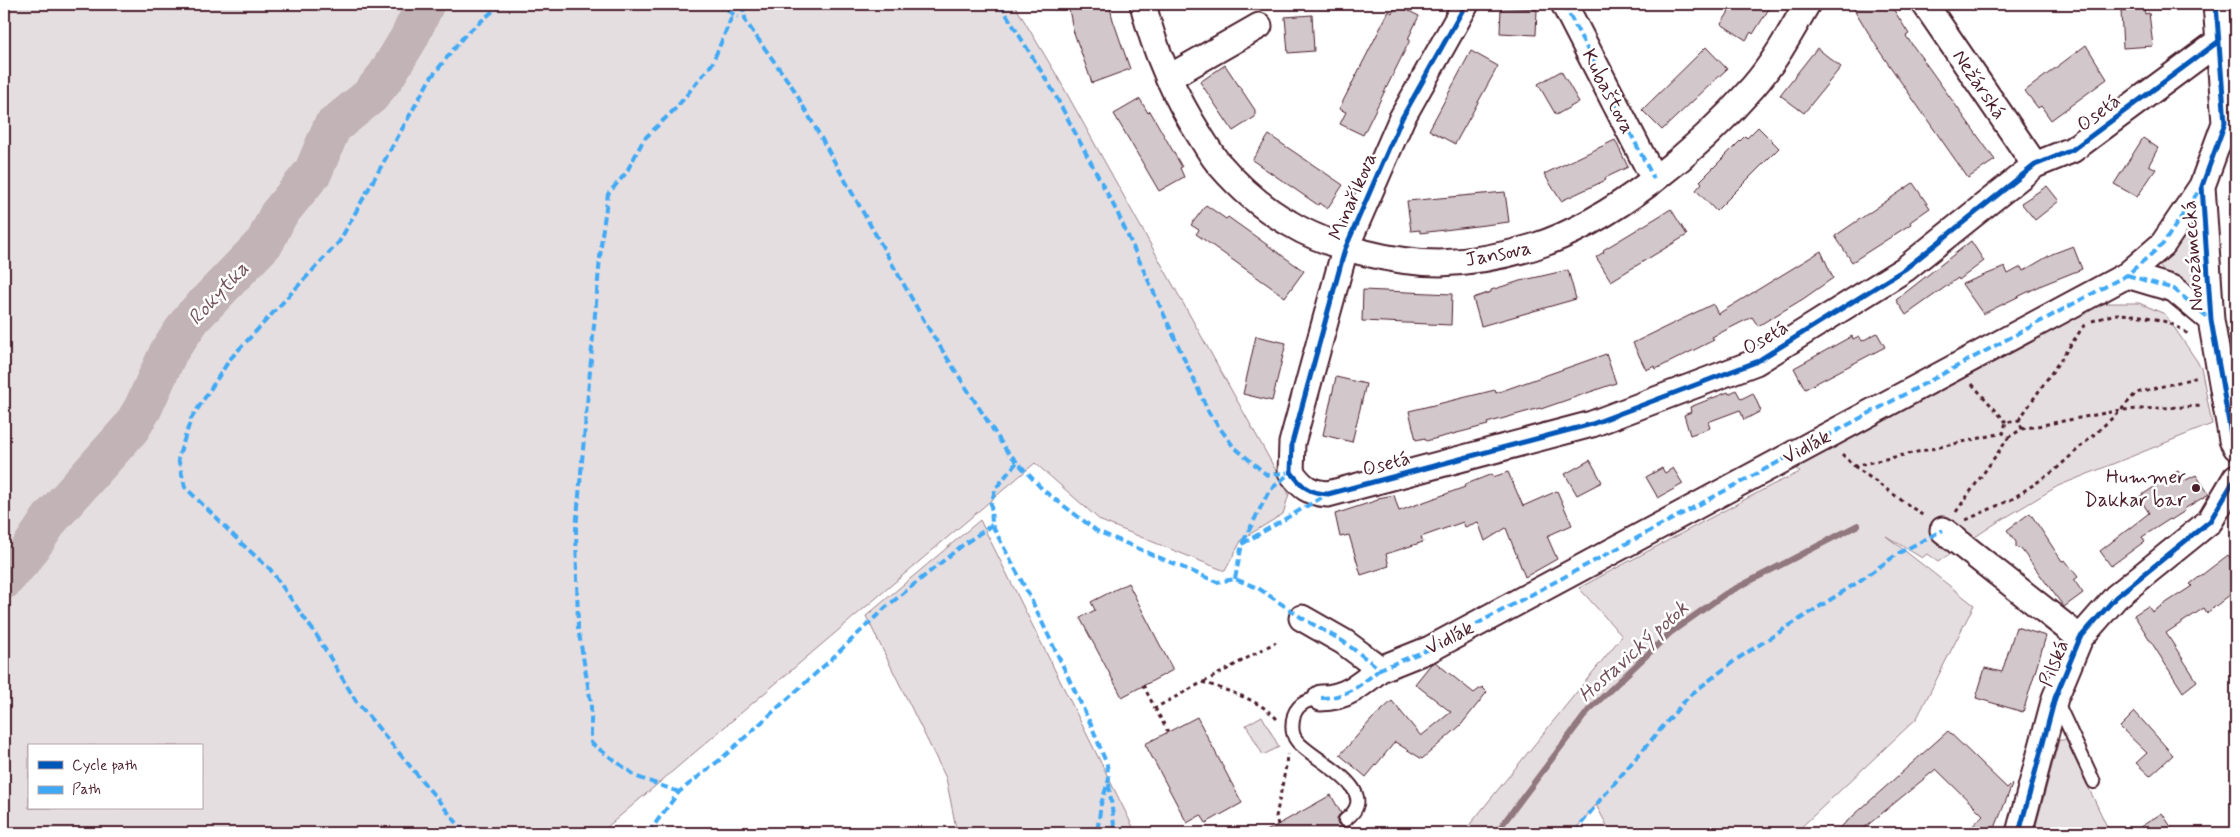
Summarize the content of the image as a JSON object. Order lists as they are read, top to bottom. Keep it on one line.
{"streets":{"street":["Nežárská","Kubaštova","Osetá","Minaříkova","Jansova","Novozámecká","Vidlák","Pilská"]},"crossings":[["Nežárská","Osetá"],["Kubaštova","Jansova"],["Osetá","Minaříkova"],["Osetá","Novozámecká"],["Minaříkova","Jansova"],["Novozámecká","Vidlák"]],"water":["Rokytka","Hostavický potok"],"places":["Hummer Dakkar bar"],"legend":["Cycle path","Path"]}
